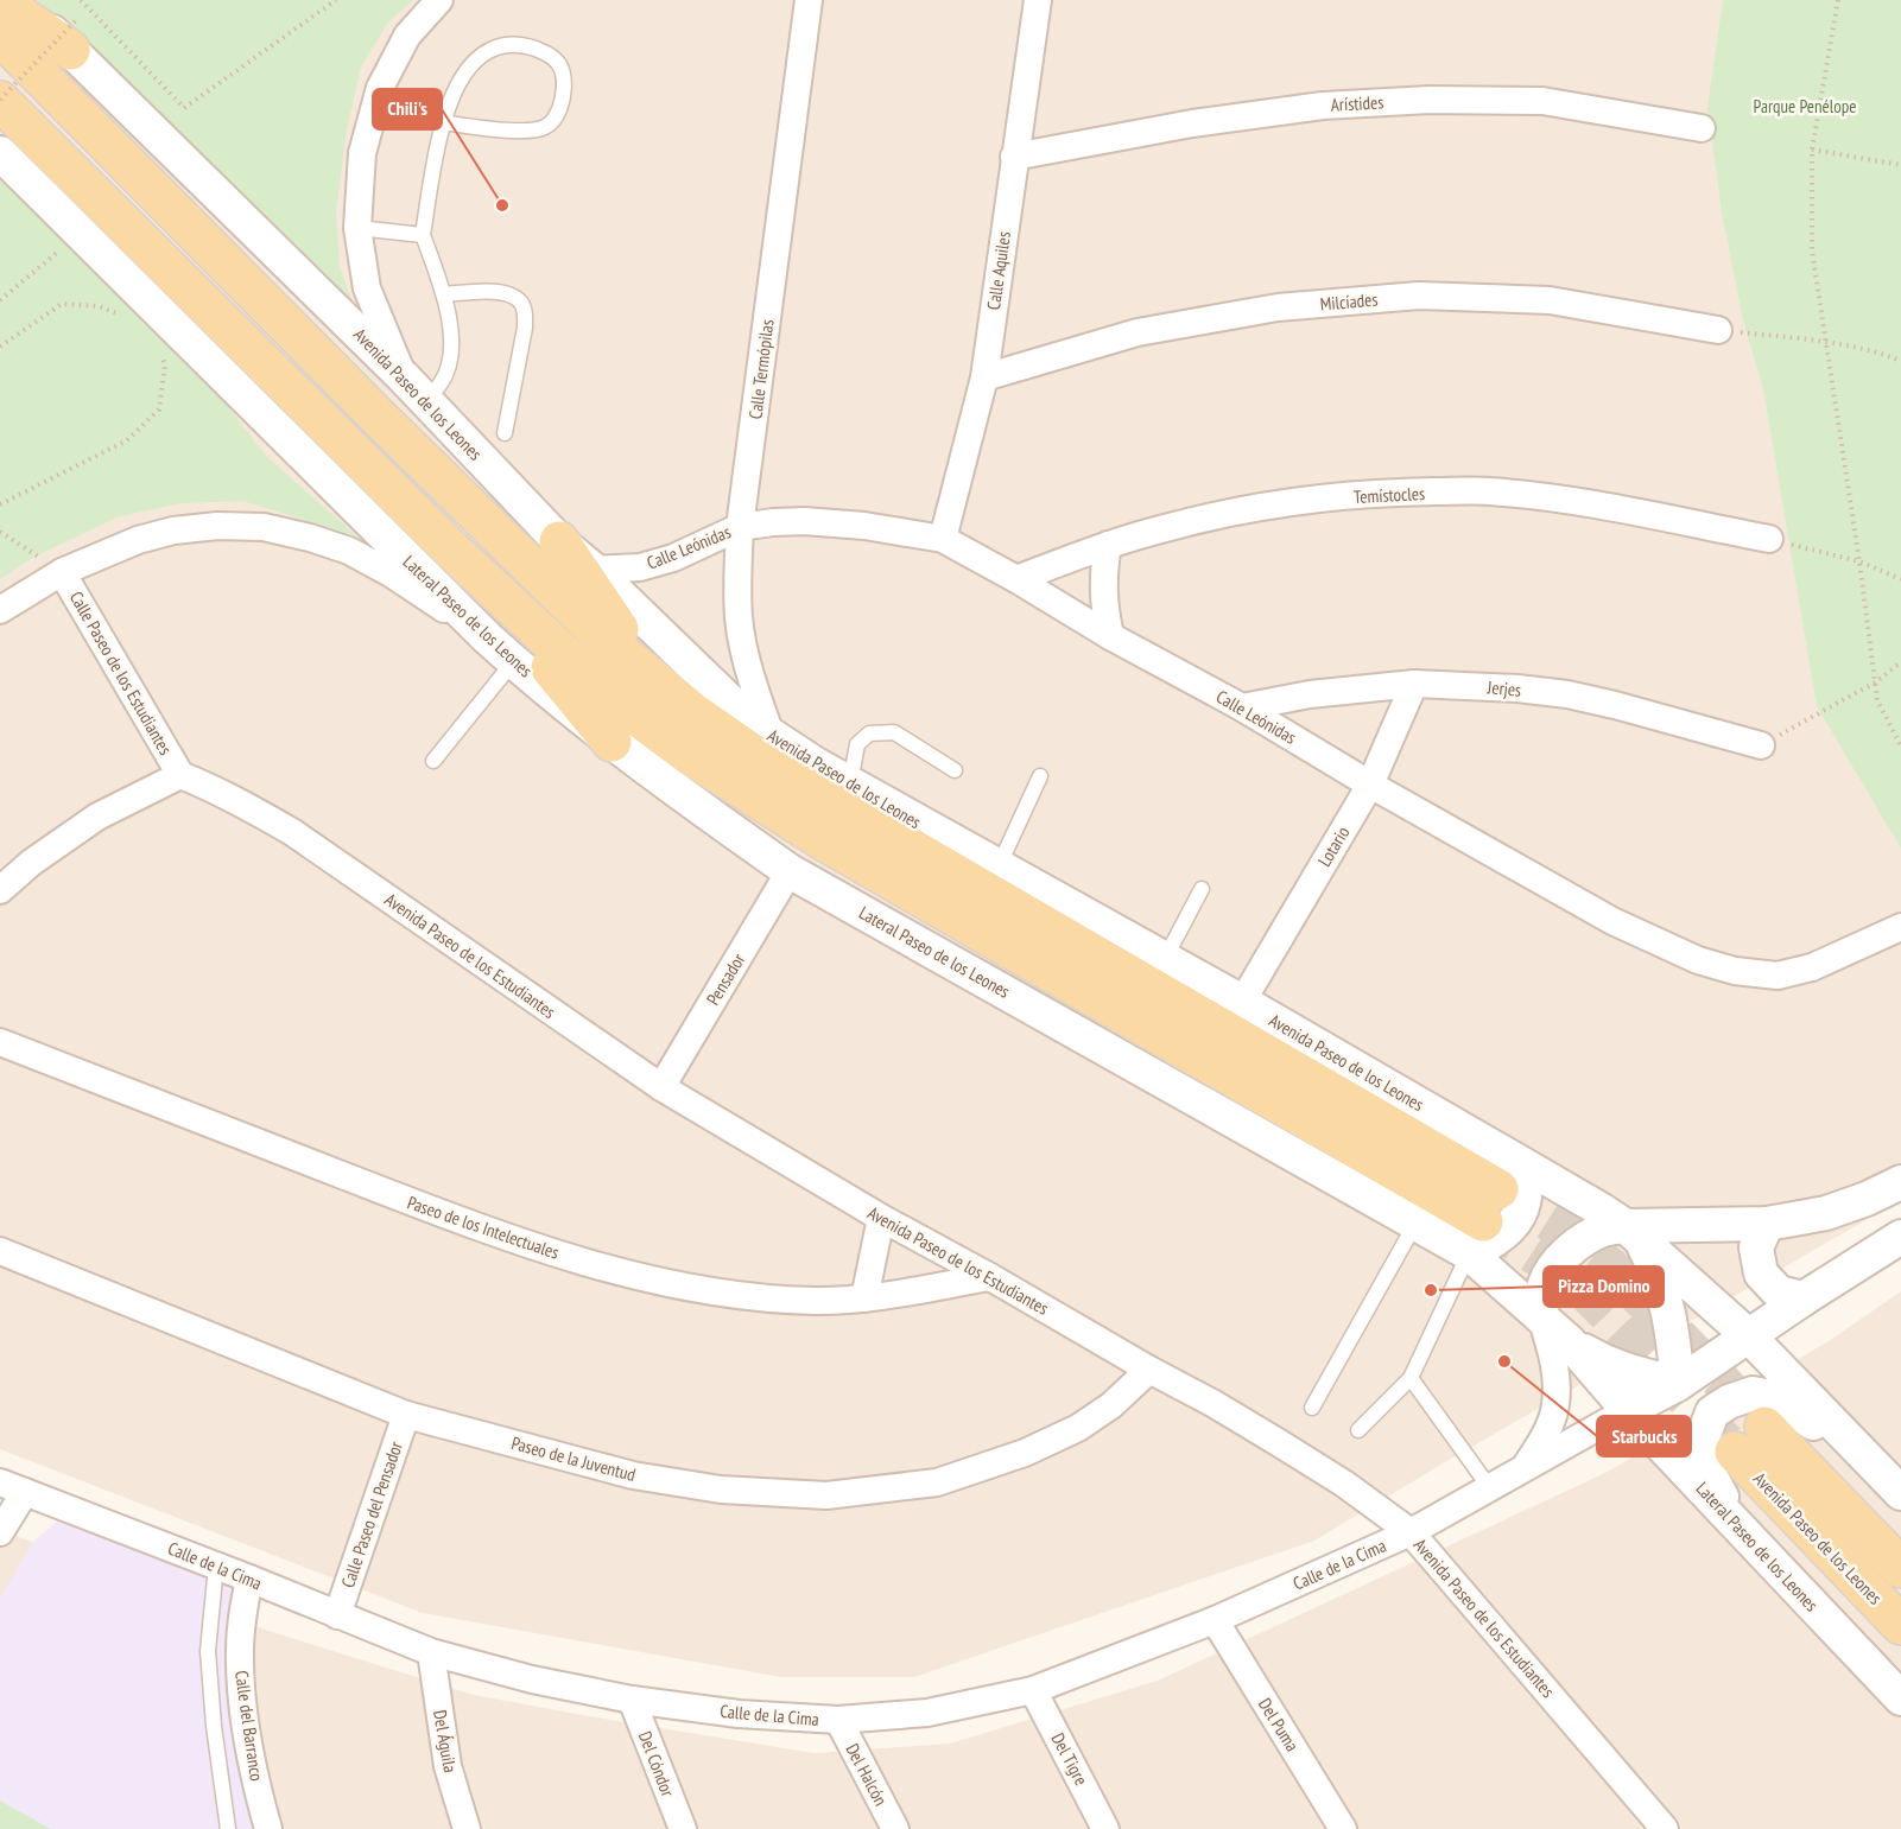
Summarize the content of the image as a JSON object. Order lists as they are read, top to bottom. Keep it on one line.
{"streets":{"main road":["Avenida Paseo de los Leones"],"street":["Arístides","Calle Aquiles","Milcíades","Calle Termópilas","Temístocles","Calle Leónidas","Lateral Paseo de los Leones","Calle Paseo de los Estudiantes","Jerjes","Lotario","Avenida Paseo de los Estudiantes","Pensador","Paseo de los Intelectuales","Paseo de la Juventud","Calle Paseo del Pensador","Calle de la Cima","Del Puma","Calle del Barranco","Del Águila","Del Tigre","Del Cóndor","Del Halcón"]},"crossings":[["Arístides","Calle Aquiles"],["Calle Aquiles","Milcíades"],["Calle Aquiles","Calle Leónidas"],["Calle Termópilas","Avenida Paseo de los Leones"],["Calle Termópilas","Calle Leónidas"],["Avenida Paseo de los Leones","Calle Leónidas"],["Avenida Paseo de los Leones","Lateral Paseo de los Leones"],["Avenida Paseo de los Leones","Lotario"],["Avenida Paseo de los Leones","Calle de la Cima"],["Temístocles","Calle Leónidas"],["Calle Leónidas","Jerjes"],["Calle Leónidas","Lotario"],["Lateral Paseo de los Leones","Pensador"],["Lateral Paseo de los Leones","Calle de la Cima"],["Calle Paseo de los Estudiantes","Avenida Paseo de los Estudiantes"],["Jerjes","Lotario"],["Avenida Paseo de los Estudiantes","Pensador"],["Avenida Paseo de los Estudiantes","Paseo de los Intelectuales"],["Avenida Paseo de los Estudiantes","Paseo de la Juventud"],["Avenida Paseo de los Estudiantes","Calle de la Cima"],["Paseo de la Juventud","Calle Paseo del Pensador"],["Calle Paseo del Pensador","Calle de la Cima"],["Calle de la Cima","Del Puma"],["Calle de la Cima","Calle del Barranco"],["Calle de la Cima","Del Águila"],["Calle de la Cima","Del Tigre"],["Calle de la Cima","Del Cóndor"],["Calle de la Cima","Del Halcón"]],"parks":["Parque Penélope"],"places":["Chili's","Pizza Domino","Starbucks"]}
